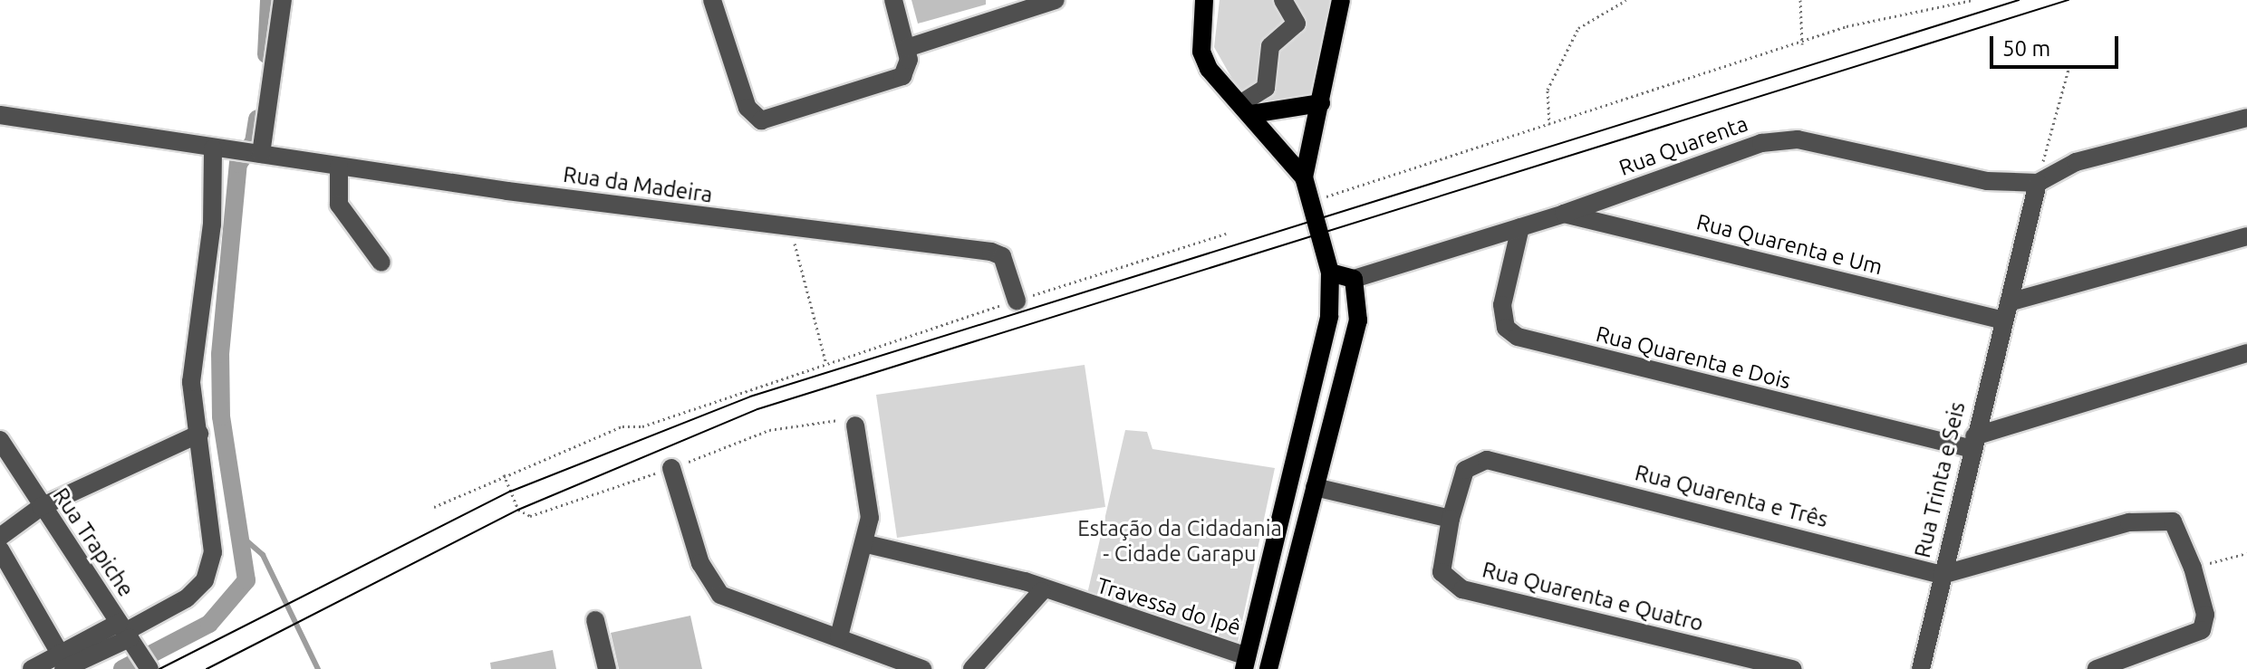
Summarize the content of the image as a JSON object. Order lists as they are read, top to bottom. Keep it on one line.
{"streets":{"street":["Rua Quarenta","Rua da Madeira","Rua Quarenta e Um","Rua Quarenta e Dois","Rua Trinta e Seis","Rua Quarenta e Três","Rua Trapiche","Rua Quarenta e Quatro","Travessa do Ipê"]},"crossings":[["Rua Quarenta","Rua Quarenta e Um"],["Rua Quarenta","Rua Quarenta e Dois"],["Rua Quarenta","Rua Trinta e Seis"],["Rua Quarenta e Um","Rua Trinta e Seis"],["Rua Quarenta e Dois","Rua Trinta e Seis"],["Rua Trinta e Seis","Rua Quarenta e Três"],["Rua Quarenta e Três","Rua Quarenta e Quatro"]],"parks":["Estação da Cidadania - Cidade Garapu"],"scale_bar":"50 m"}
